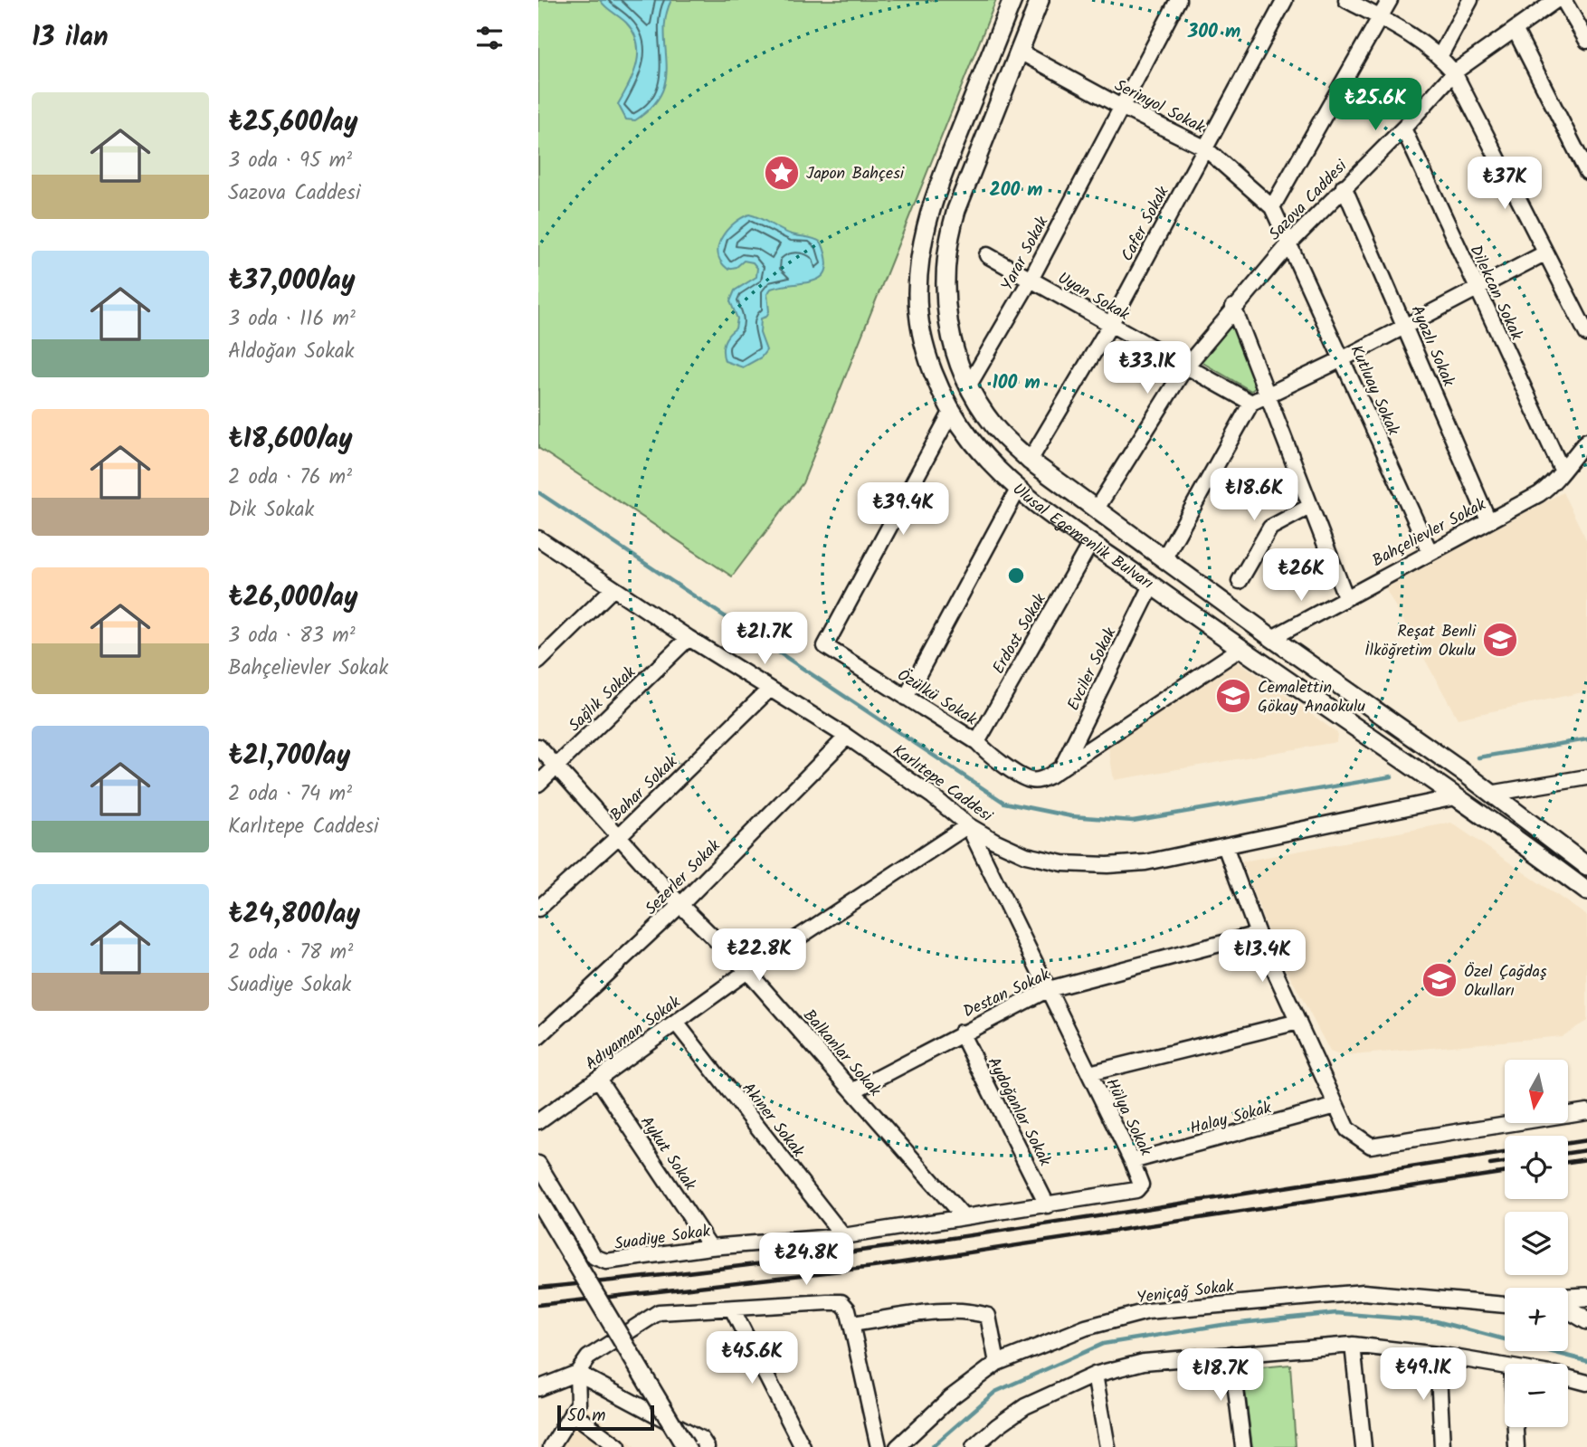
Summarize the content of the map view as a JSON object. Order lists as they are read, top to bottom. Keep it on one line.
{"streets":{"main road":["Ulusal Egemenlik Bulvarı"],"street":["Serinyol Sokak","Sazova Caddesi","Cafer Sokak","Yarar Sokak","Dilekcan Sokak","Uyan Sokak","Ayazlı Sokak","Kutluay Sokak","Bahçelievler Sokak","Erdost Sokak","Evciler Sokak","Özülkü Sokak","Sağlık Sokak","Karlıtepe Caddesi","Bahar Sokak","Sezerler Sokak","Destan Sokak","Adıyaman Sokak","Balkanlar Sokak","Aydoğanlar Sokak","Hülya Sokak","Halay Sokak","Akıner Sokak","Aykut Sokak","Suadiye Sokak","Yeniçağ Sokak"]},"crossings":[["Serinyol Sokak","Sazova Caddesi"],["Serinyol Sokak","Cafer Sokak"],["Serinyol Sokak","Yarar Sokak"],["Serinyol Sokak","Kutluay Sokak"],["Serinyol Sokak","Ulusal Egemenlik Bulvarı"],["Sazova Caddesi","Dilekcan Sokak"],["Sazova Caddesi","Uyan Sokak"],["Sazova Caddesi","Ayazlı Sokak"],["Sazova Caddesi","Kutluay Sokak"],["Sazova Caddesi","Ulusal Egemenlik Bulvarı"],["Cafer Sokak","Uyan Sokak"],["Cafer Sokak","Ulusal Egemenlik Bulvarı"],["Yarar Sokak","Uyan Sokak"],["Yarar Sokak","Ulusal Egemenlik Bulvarı"],["Dilekcan Sokak","Bahçelievler Sokak"],["Ayazlı Sokak","Bahçelievler Sokak"],["Kutluay Sokak","Bahçelievler Sokak"],["Bahçelievler Sokak","Ulusal Egemenlik Bulvarı"],["Ulusal Egemenlik Bulvarı","Erdost Sokak"],["Ulusal Egemenlik Bulvarı","Evciler Sokak"],["Ulusal Egemenlik Bulvarı","Özülkü Sokak"],["Ulusal Egemenlik Bulvarı","Karlıtepe Caddesi"],["Erdost Sokak","Özülkü Sokak"],["Evciler Sokak","Özülkü Sokak"],["Sağlık Sokak","Karlıtepe Caddesi"],["Sağlık Sokak","Balkanlar Sokak"],["Karlıtepe Caddesi","Bahar Sokak"],["Karlıtepe Caddesi","Sezerler Sokak"],["Karlıtepe Caddesi","Adıyaman Sokak"],["Karlıtepe Caddesi","Hülya Sokak"],["Bahar Sokak","Balkanlar Sokak"],["Sezerler Sokak","Balkanlar Sokak"],["Destan Sokak","Balkanlar Sokak"],["Destan Sokak","Aydoğanlar Sokak"],["Destan Sokak","Hülya Sokak"],["Adıyaman Sokak","Balkanlar Sokak"],["Adıyaman Sokak","Hülya Sokak"],["Adıyaman Sokak","Akıner Sokak"],["Adıyaman Sokak","Aykut Sokak"],["Balkanlar Sokak","Hülya Sokak"],["Aydoğanlar Sokak","Hülya Sokak"],["Hülya Sokak","Halay Sokak"],["Hülya Sokak","Akıner Sokak"],["Hülya Sokak","Suadiye Sokak"],["Akıner Sokak","Suadiye Sokak"],["Aykut Sokak","Suadiye Sokak"]],"places":{"place":["Japon Bahçesi"],"school or university":["Reşat Benli İlköğretim Okulu","Cemalettin Gökay Anaokulu","Özel Çağdaş Okulları"]},"scale_bar":"50 m","north":"bottom","page":{"heading":"13 ilan","list":[{"name":"₺25,600/ay","note":"3 oda · 95 m² · Sazova Caddesi"},{"name":"₺37,000/ay","note":"3 oda · 116 m² · Aldoğan Sokak"},{"name":"₺18,600/ay","note":"2 oda · 76 m² · Dik Sokak"},{"name":"₺26,000/ay","note":"3 oda · 83 m² · Bahçelievler Sokak"},{"name":"₺21,700/ay","note":"2 oda · 74 m² · Karlıtepe Caddesi"},{"name":"₺24,800/ay","note":"2 oda · 78 m² · Suadiye Sokak"}],"price":["₺25.6K","₺37K","₺33.1K","₺18.6K","₺39.4K","₺26K","₺21.7K","₺22.8K","₺13.4K","₺24.8K","₺45.6K","₺49.1K","₺18.7K"],"map_buttons":["+","−"],"scale":"50 m"},"rings":["300 m","200 m","100 m"]}
